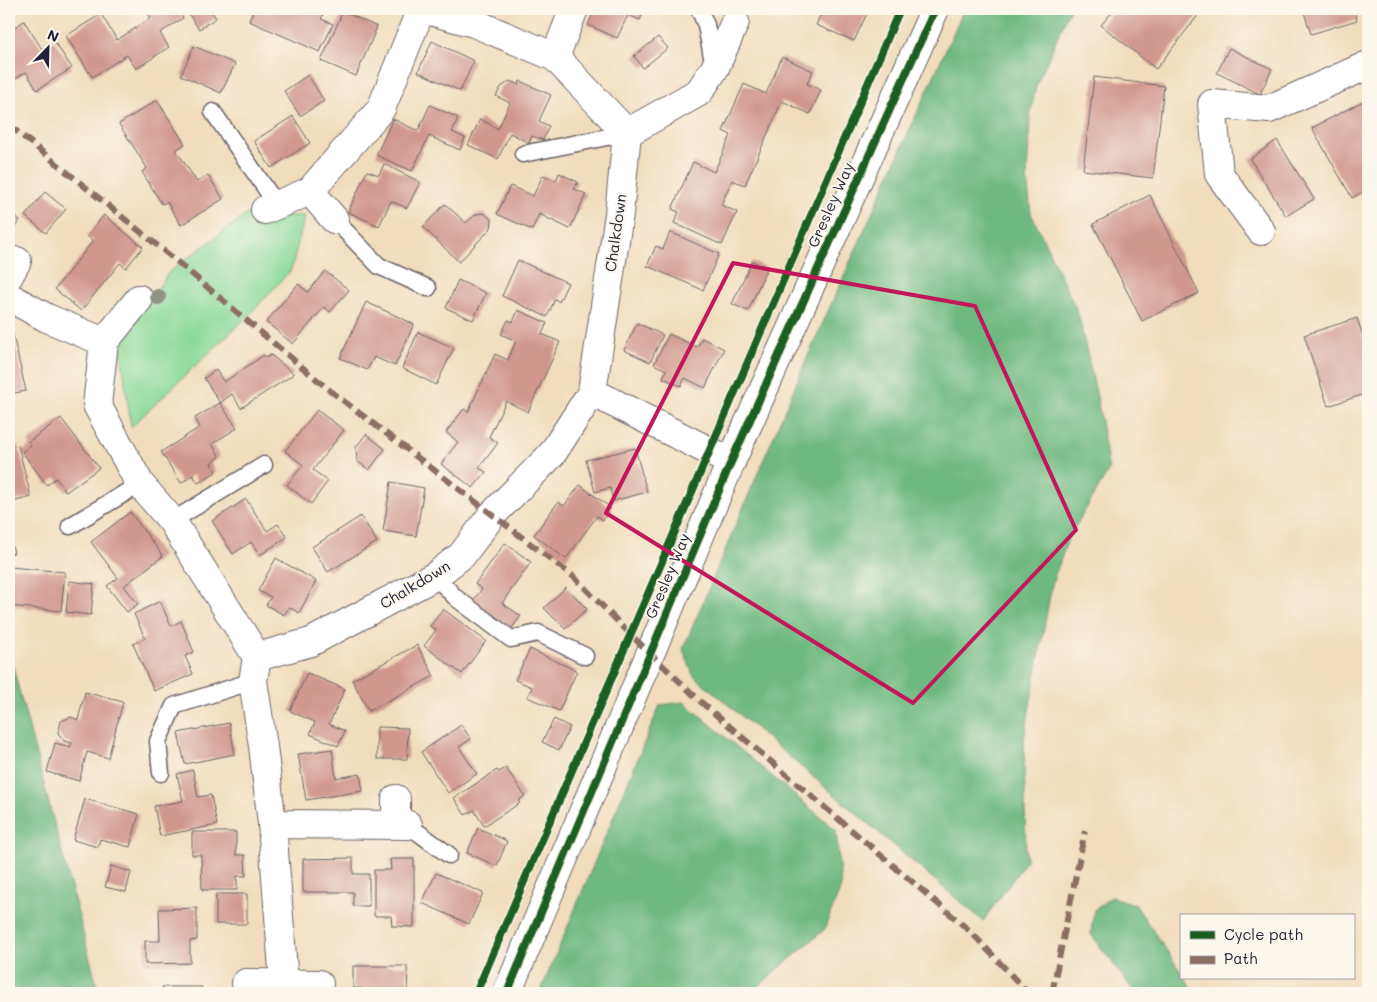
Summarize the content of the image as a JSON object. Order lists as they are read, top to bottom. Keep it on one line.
{"streets":{"street":["Gresley Way","Chalkdown"]},"legend":["Cycle path","Path"],"north":"top right"}
